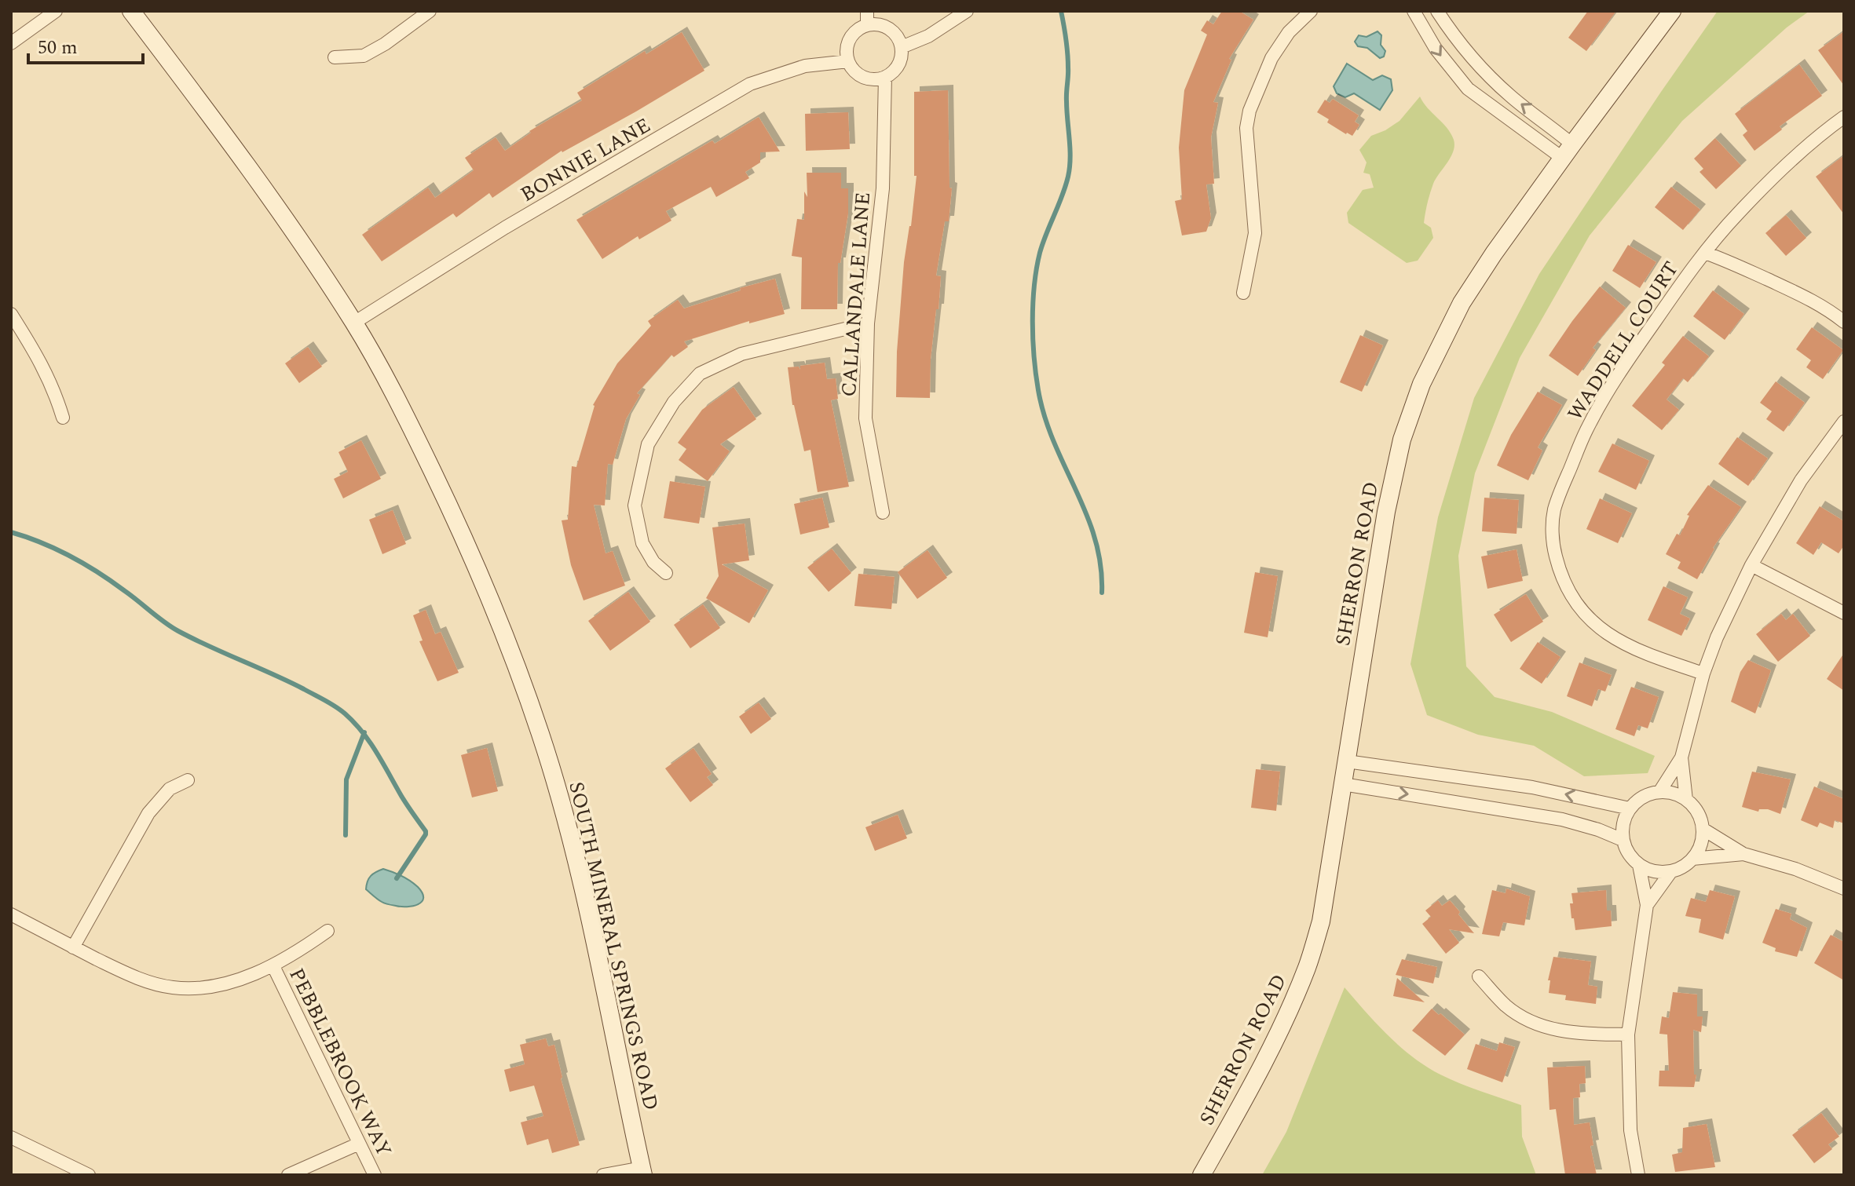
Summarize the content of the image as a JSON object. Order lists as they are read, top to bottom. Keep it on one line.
{"streets":{"street":["BONNIE LANE","CALLANDALE LANE","WADDELL COURT","SHERRON ROAD","SOUTH MINERAL SPRINGS ROAD","PEBBLEBROOK WAY"]},"crossings":[["BONNIE LANE","CALLANDALE LANE"],["BONNIE LANE","SOUTH MINERAL SPRINGS ROAD"]],"scale_bar":"50 m"}
